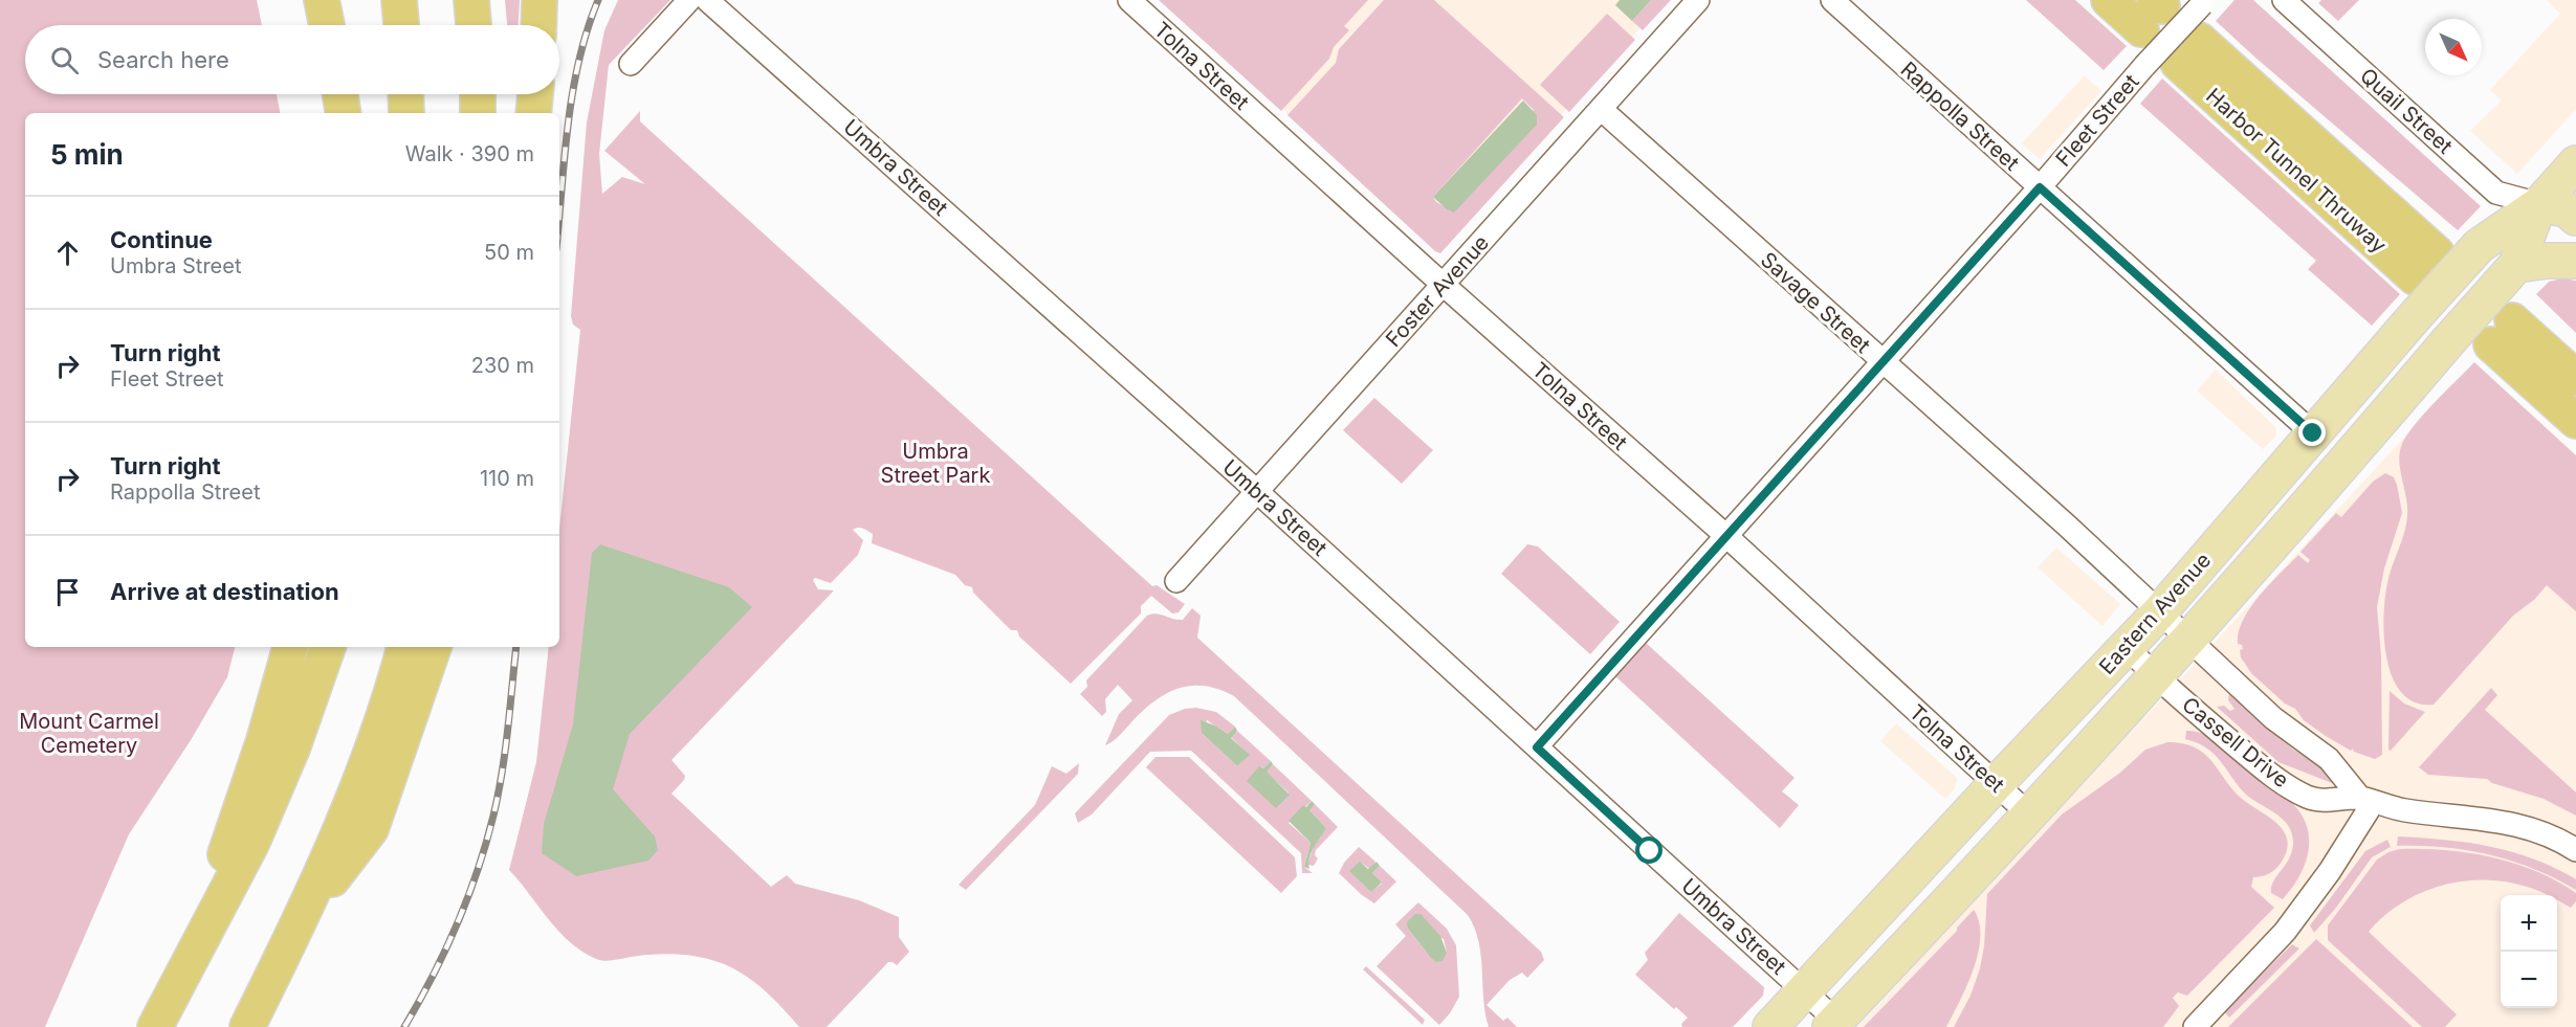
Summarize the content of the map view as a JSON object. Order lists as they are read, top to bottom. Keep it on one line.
{"streets":{"highway":["Harbor Tunnel Thruway"],"main road":["Eastern Avenue"],"street":["Tolna Street","Quail Street","Rappolla Street","Fleet Street","Umbra Street","Foster Avenue","Savage Street","Cassell Drive"]},"crossings":[["Tolna Street","Fleet Street"],["Tolna Street","Foster Avenue"],["Tolna Street","Eastern Avenue"],["Quail Street","Eastern Avenue"],["Rappolla Street","Fleet Street"],["Rappolla Street","Eastern Avenue"],["Fleet Street","Umbra Street"],["Fleet Street","Harbor Tunnel Thruway"],["Fleet Street","Savage Street"],["Umbra Street","Foster Avenue"],["Umbra Street","Eastern Avenue"],["Foster Avenue","Savage Street"],["Savage Street","Eastern Avenue"],["Savage Street","Cassell Drive"],["Eastern Avenue","Cassell Drive"]],"parks":["Umbra Street Park","Mount Carmel Cemetery"],"north":"bottom right","page":{"search":"Search here","heading":["5 min","Walk · 390 m"],"list":[["Continue","Umbra Street","50 m"],["Turn right","Fleet Street","230 m"],["Turn right","Rappolla Street","110 m"],"Arrive at destination"],"map_buttons":["+","−"]}}
